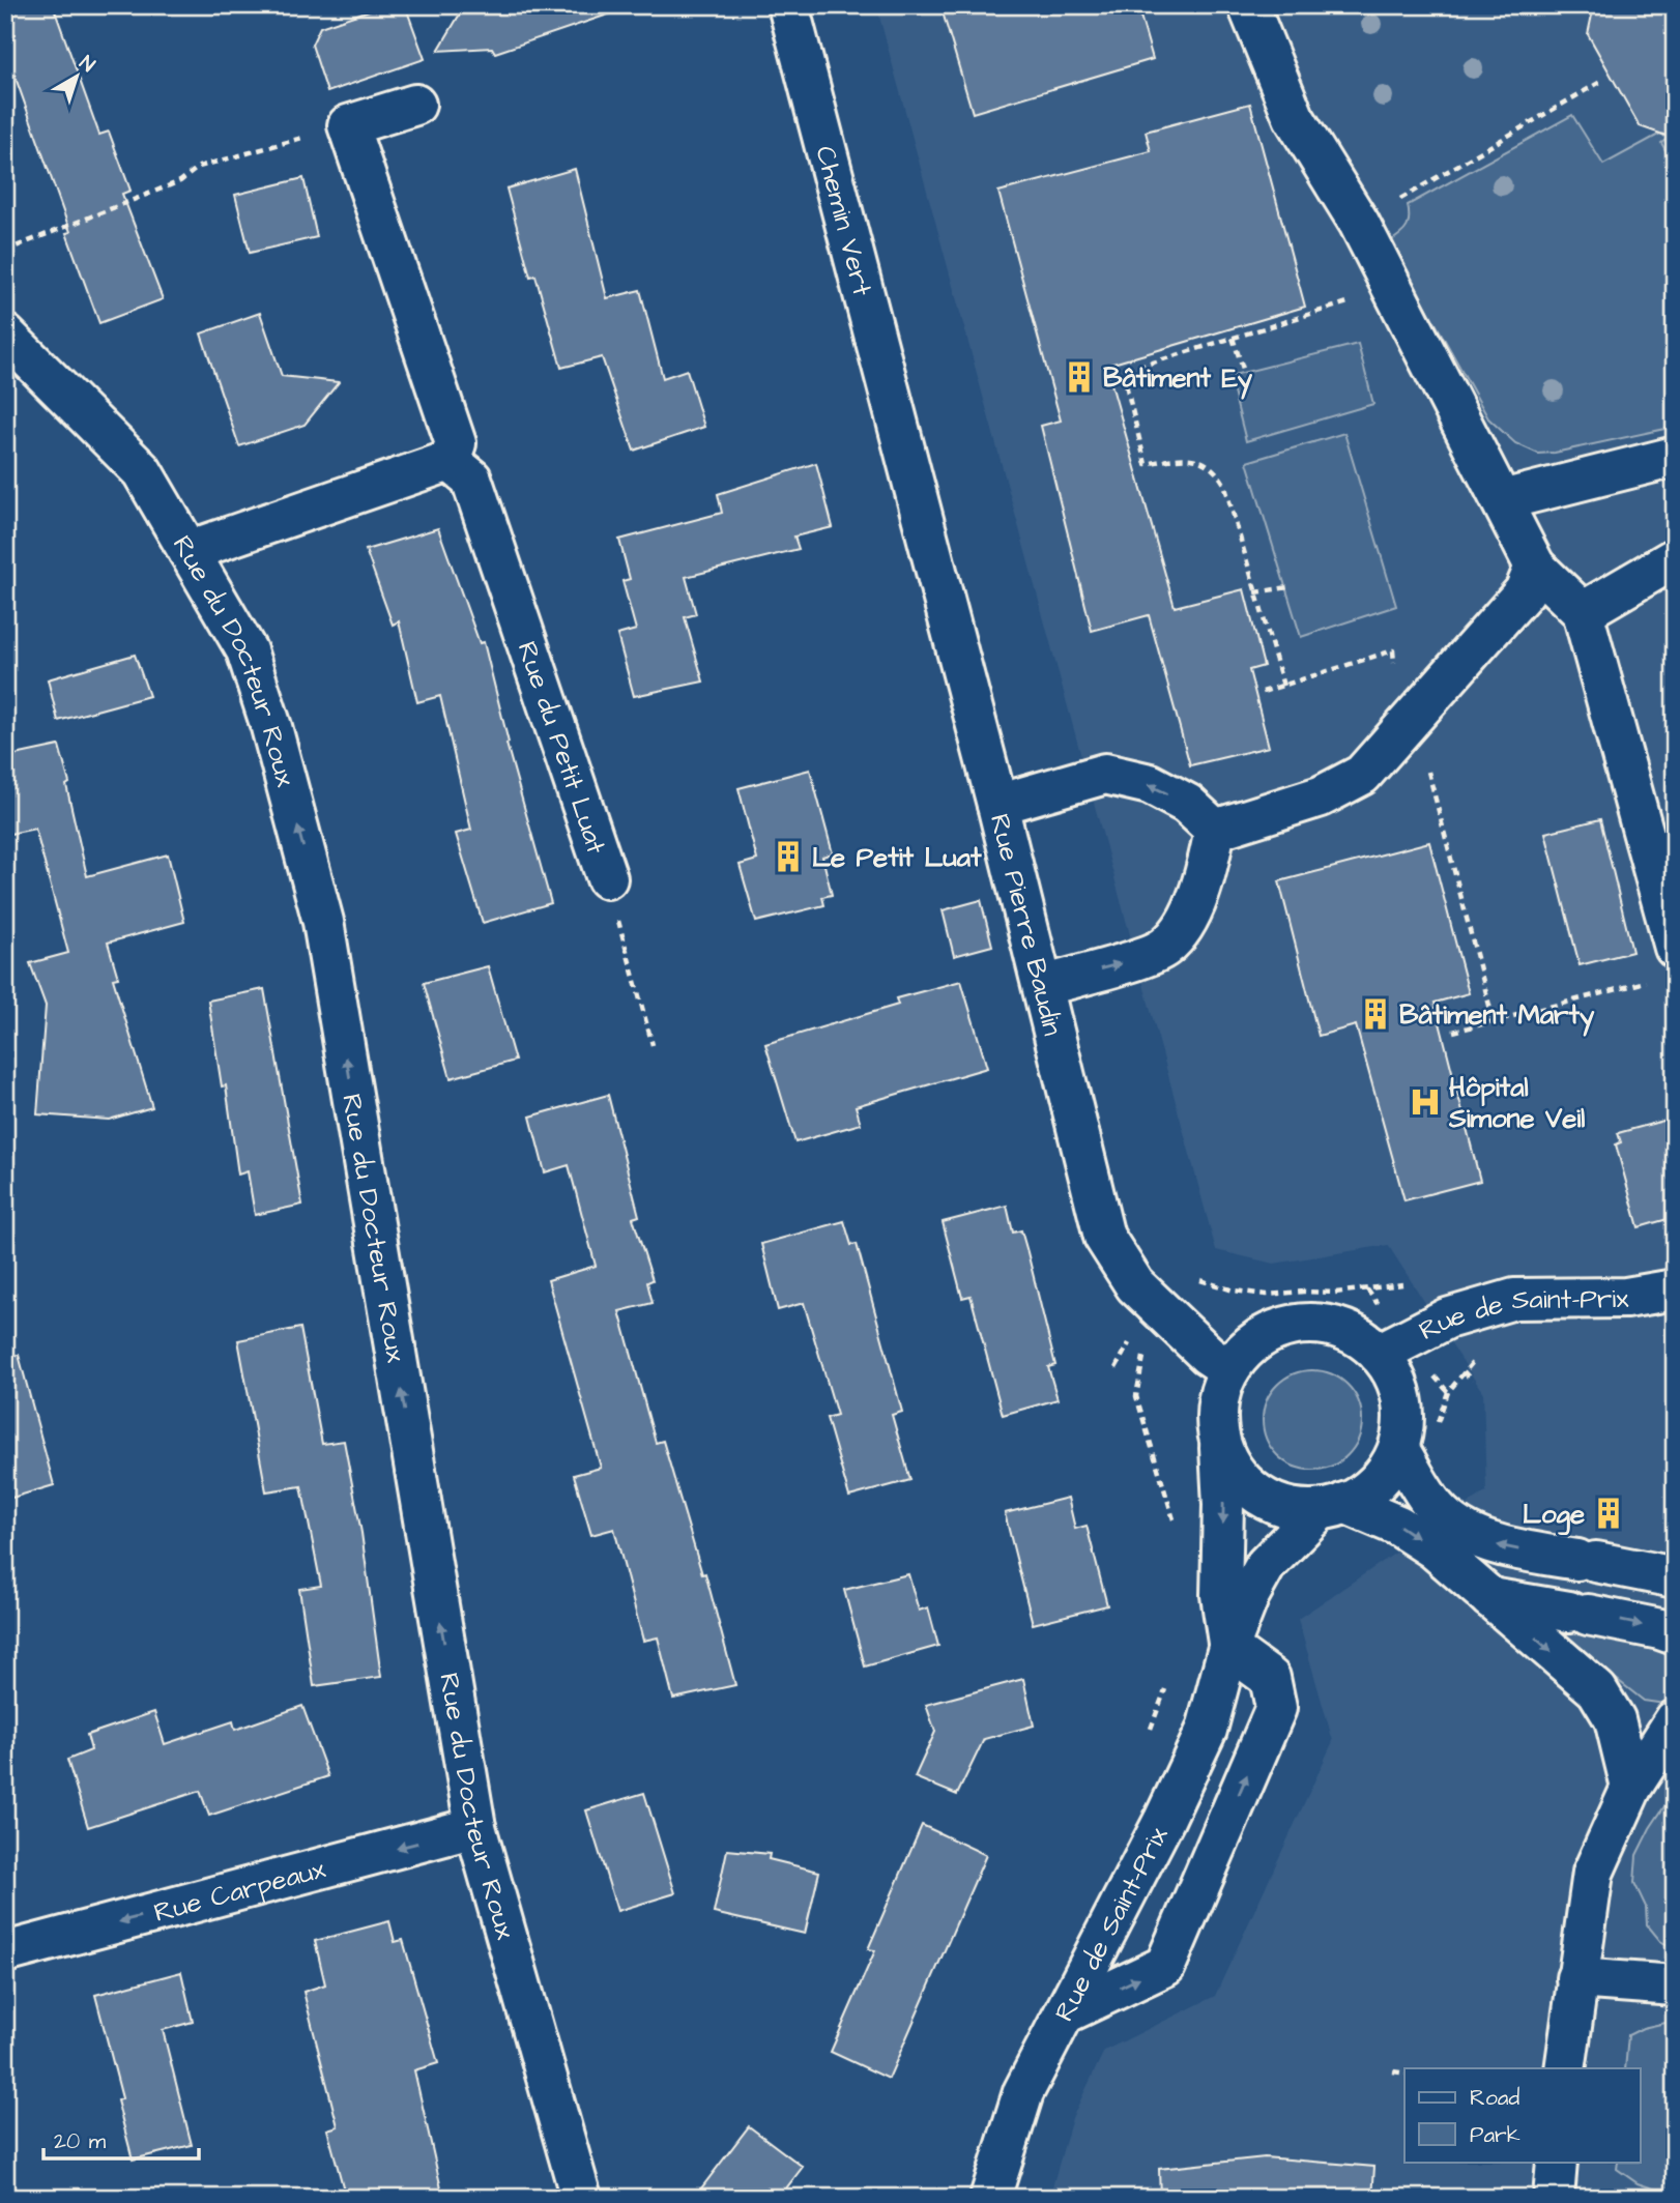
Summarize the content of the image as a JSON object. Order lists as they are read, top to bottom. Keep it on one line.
{"streets":{"street":["Chemin Vert","Rue du Docteur Roux","Rue du Petit Luat","Rue Pierre Baudin","Rue de Saint-Prix","Rue Carpeaux"]},"crossings":[["Chemin Vert","Rue Pierre Baudin"],["Rue du Docteur Roux","Rue Carpeaux"],["Rue Pierre Baudin","Rue de Saint-Prix"]],"one_way":["Rue du Docteur Roux","Rue Carpeaux"],"places":{"building":["Bâtiment Ey","Le Petit Luat","Bâtiment Marty","Loge"],"hospital":["Hôpital Simone Veil"]},"legend":["Road","Park"],"scale_bar":"20 m","north":"top right"}
